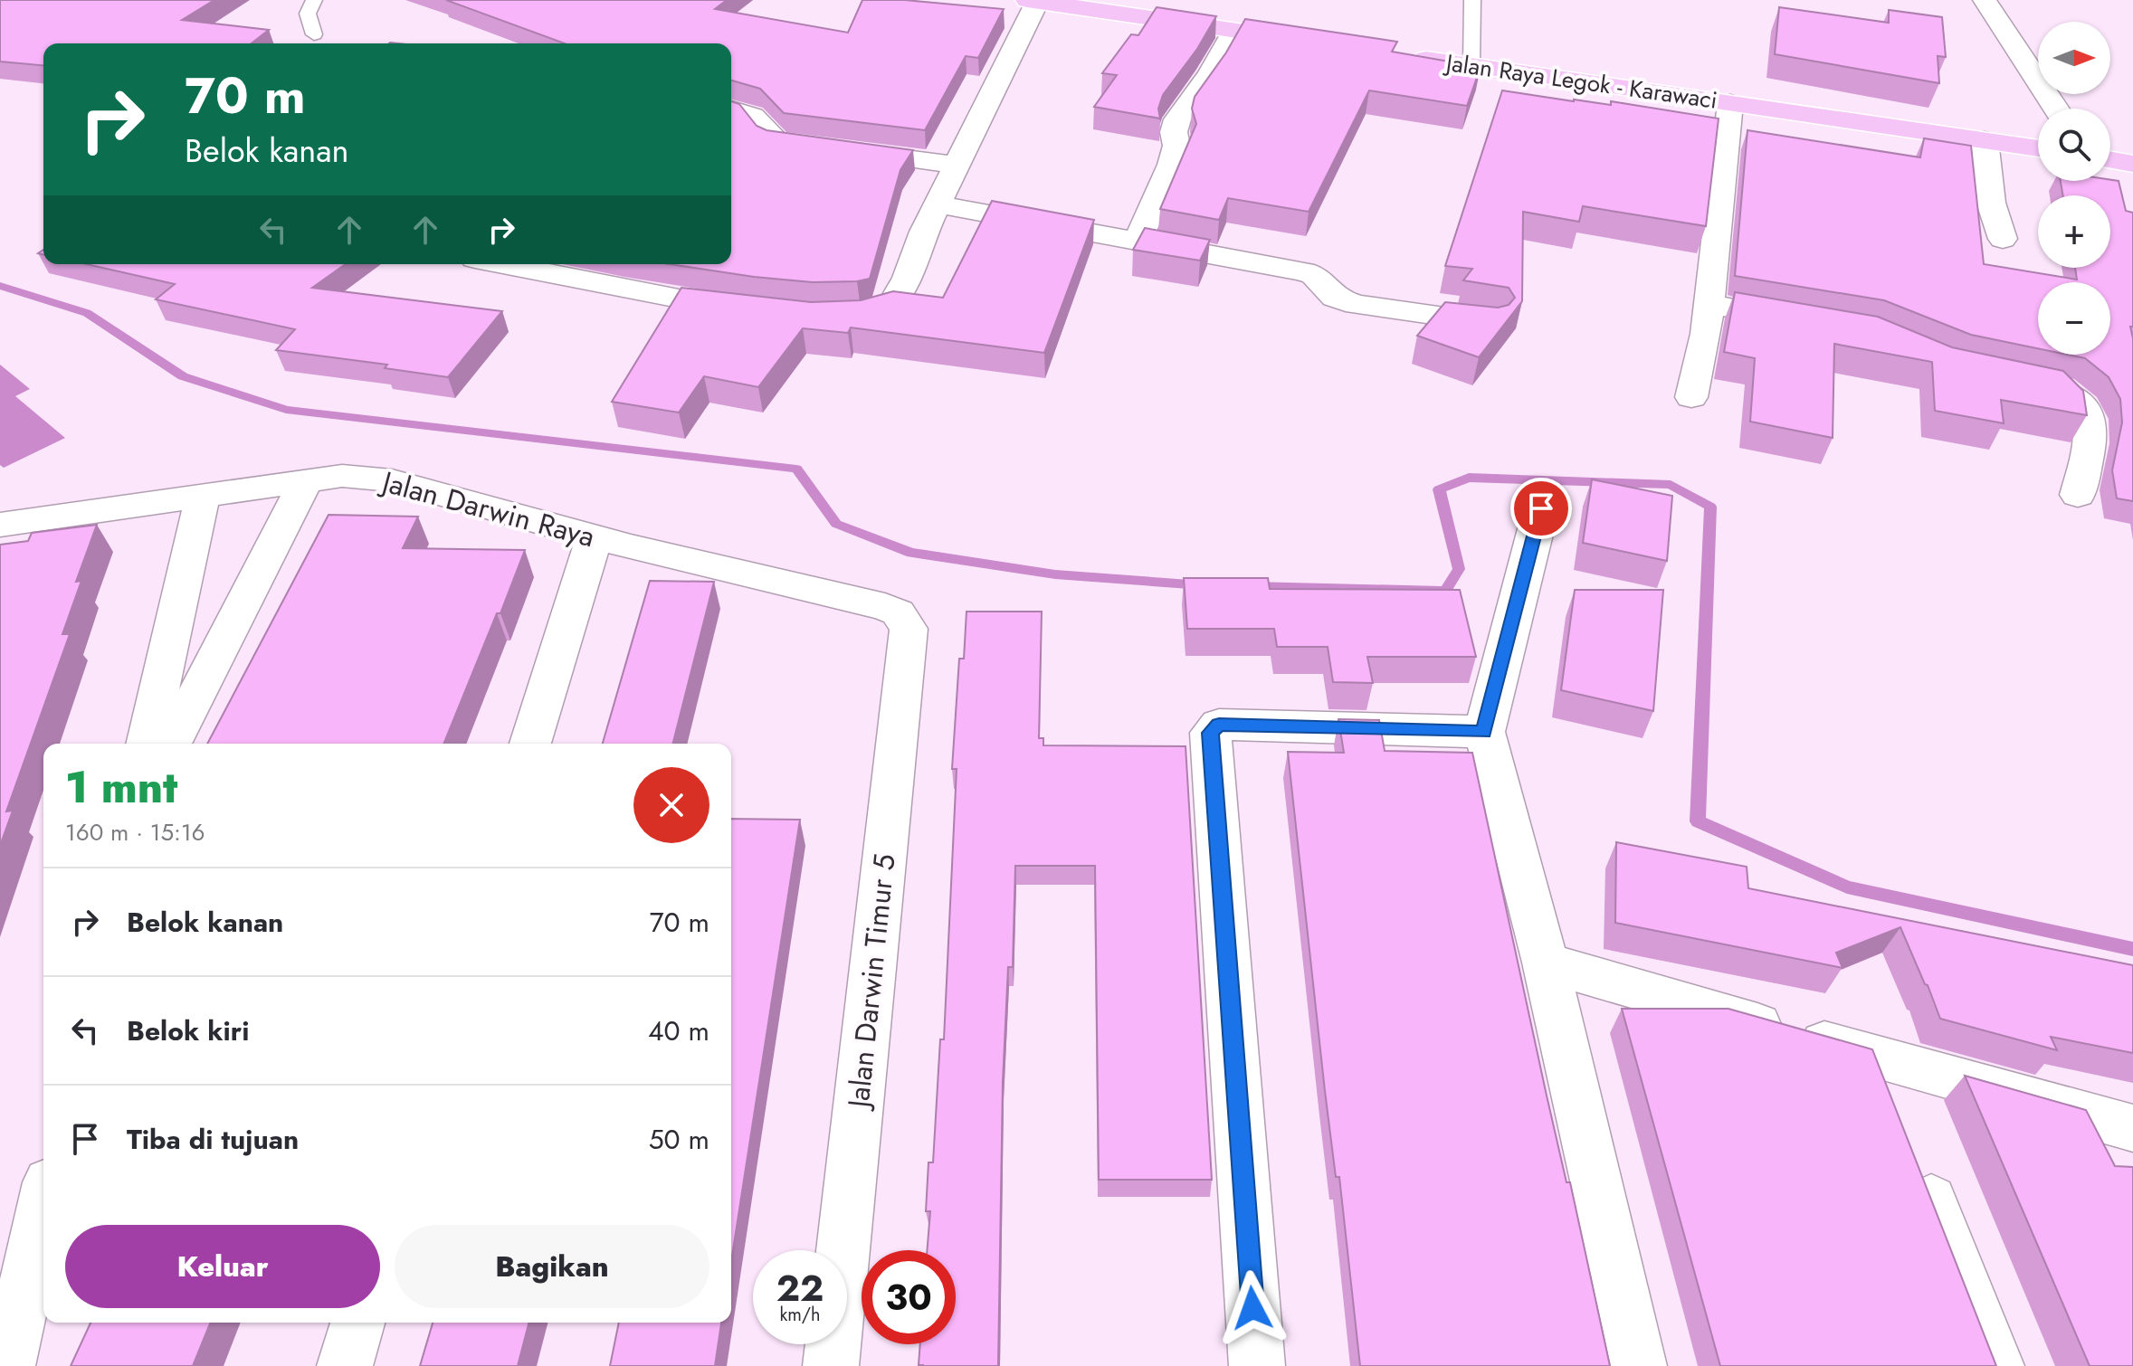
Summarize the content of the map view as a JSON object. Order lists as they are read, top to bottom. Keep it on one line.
{"streets":{"main road":["Jalan Raya Legok - Karawaci"],"street":["Jalan Darwin Raya","Jalan Darwin Timur 5"]},"crossings":[["Jalan Darwin Raya","Jalan Darwin Timur 5"]],"north":"right","page":{"map_buttons":["+","−"],"turn":["70 m","Belok kanan"],"heading":["1 mnt","160 m · 15:16"],"list":[{"name":"Belok kanan","value":"70 m"},{"name":"Belok kiri","value":"40 m"},{"name":"Tiba di tujuan","value":"50 m"}],"buttons":["Keluar","Bagikan"],"speed":"22 km/h","limit":"30"}}
